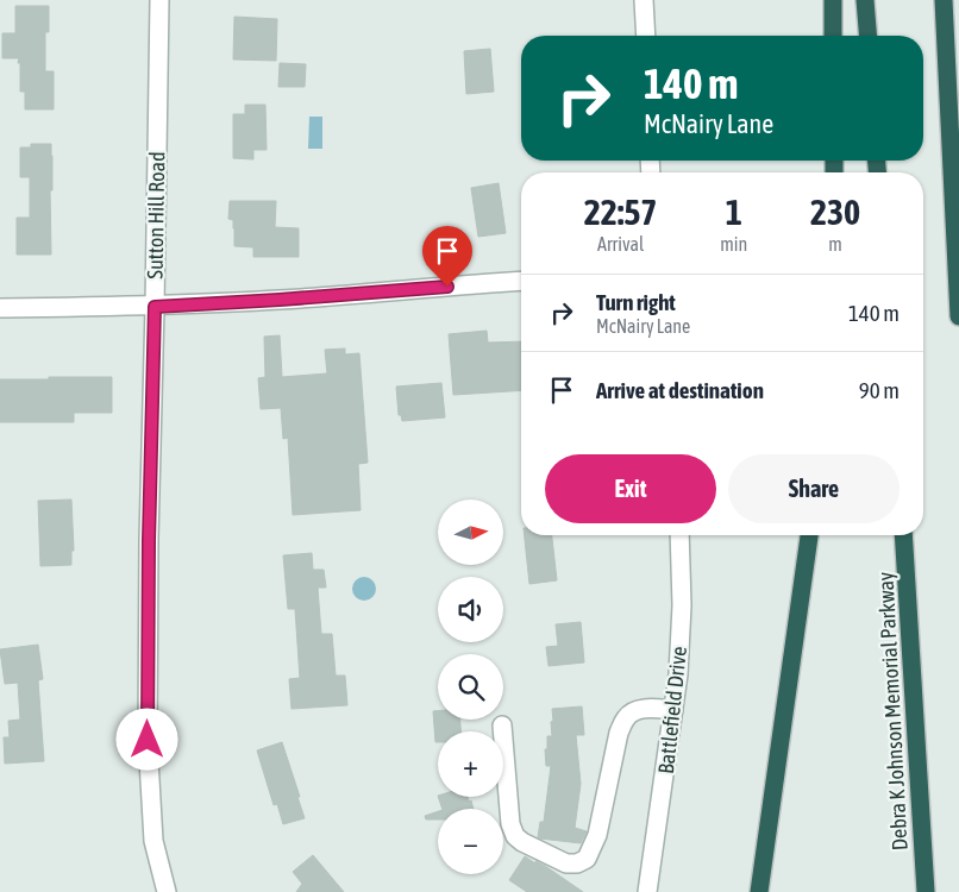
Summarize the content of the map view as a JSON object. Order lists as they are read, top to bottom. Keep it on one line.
{"streets":{"highway":["Debra K Johnson Memorial Parkway"],"street":["Sutton Hill Road","Battlefield Drive"]},"north":"right","page":{"turn":["140 m","McNairy Lane"],"eta":["22:57","Arrival","1","min","230","m"],"list":[{"name":"Turn right","note":"McNairy Lane","value":"140 m"},{"name":"Arrive at destination","value":"90 m"}],"buttons":["Exit","Share"],"map_buttons":["+","−"]}}
